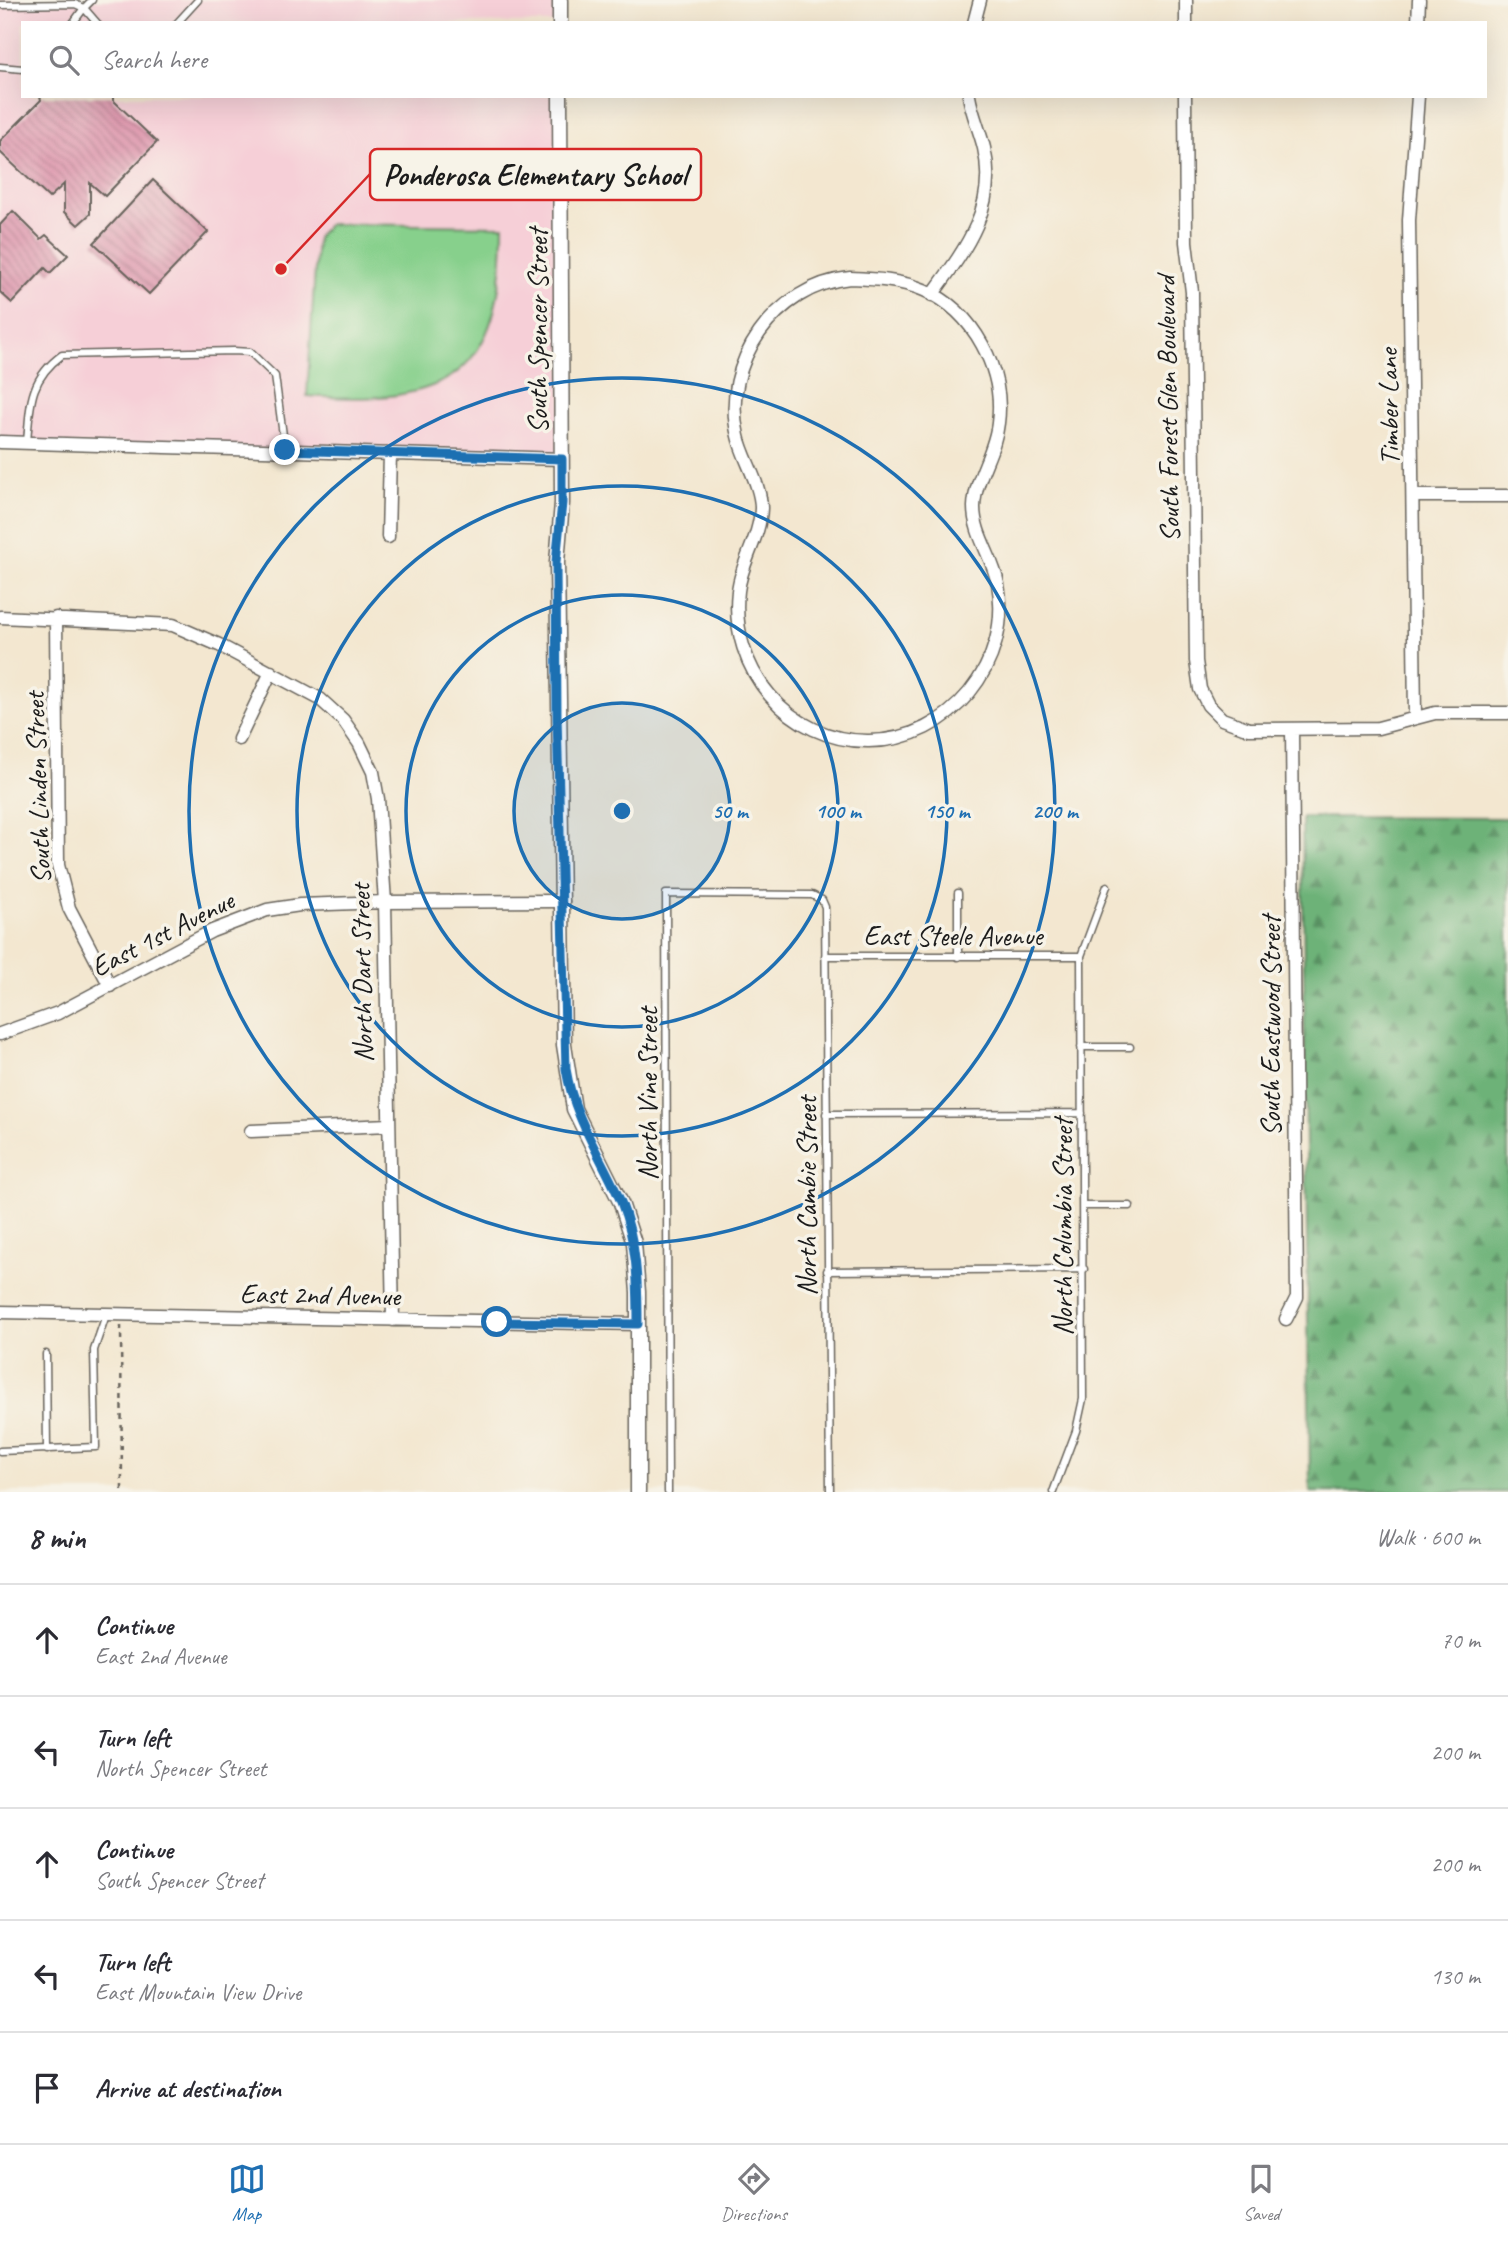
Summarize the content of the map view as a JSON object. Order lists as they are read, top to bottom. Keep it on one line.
{"streets":{"street":["South Spencer Street","Timber Lane","South Forest Glen Boulevard","South Linden Street","East 1st Avenue","North Dart Street","South Eastwood Street","East 2nd Avenue"],"lane":["East Steele Avenue","North Vine Street","North Cambie Street","North Columbia Street"]},"crossings":[["South Spencer Street","East 1st Avenue"],["South Spencer Street","East 2nd Avenue"],["South Forest Glen Boulevard","South Eastwood Street"],["South Linden Street","East 1st Avenue"],["South Linden Street","North Dart Street"],["East 1st Avenue","North Dart Street"],["East Steele Avenue","North Cambie Street"],["East Steele Avenue","North Columbia Street"],["North Dart Street","East 2nd Avenue"],["North Vine Street","North Cambie Street"]],"places":["Ponderosa Elementary School"],"page":{"search":"Search here","heading":["8 min","Walk · 600 m"],"list":[["Continue","East 2nd Avenue","70 m"],["Turn left","North Spencer Street","200 m"],["Continue","South Spencer Street","200 m"],["Turn left","East Mountain View Drive","130 m"],"Arrive at destination"],"nav":["Map","Directions","Saved"]},"rings":["50 m","100 m","150 m","200 m"]}
